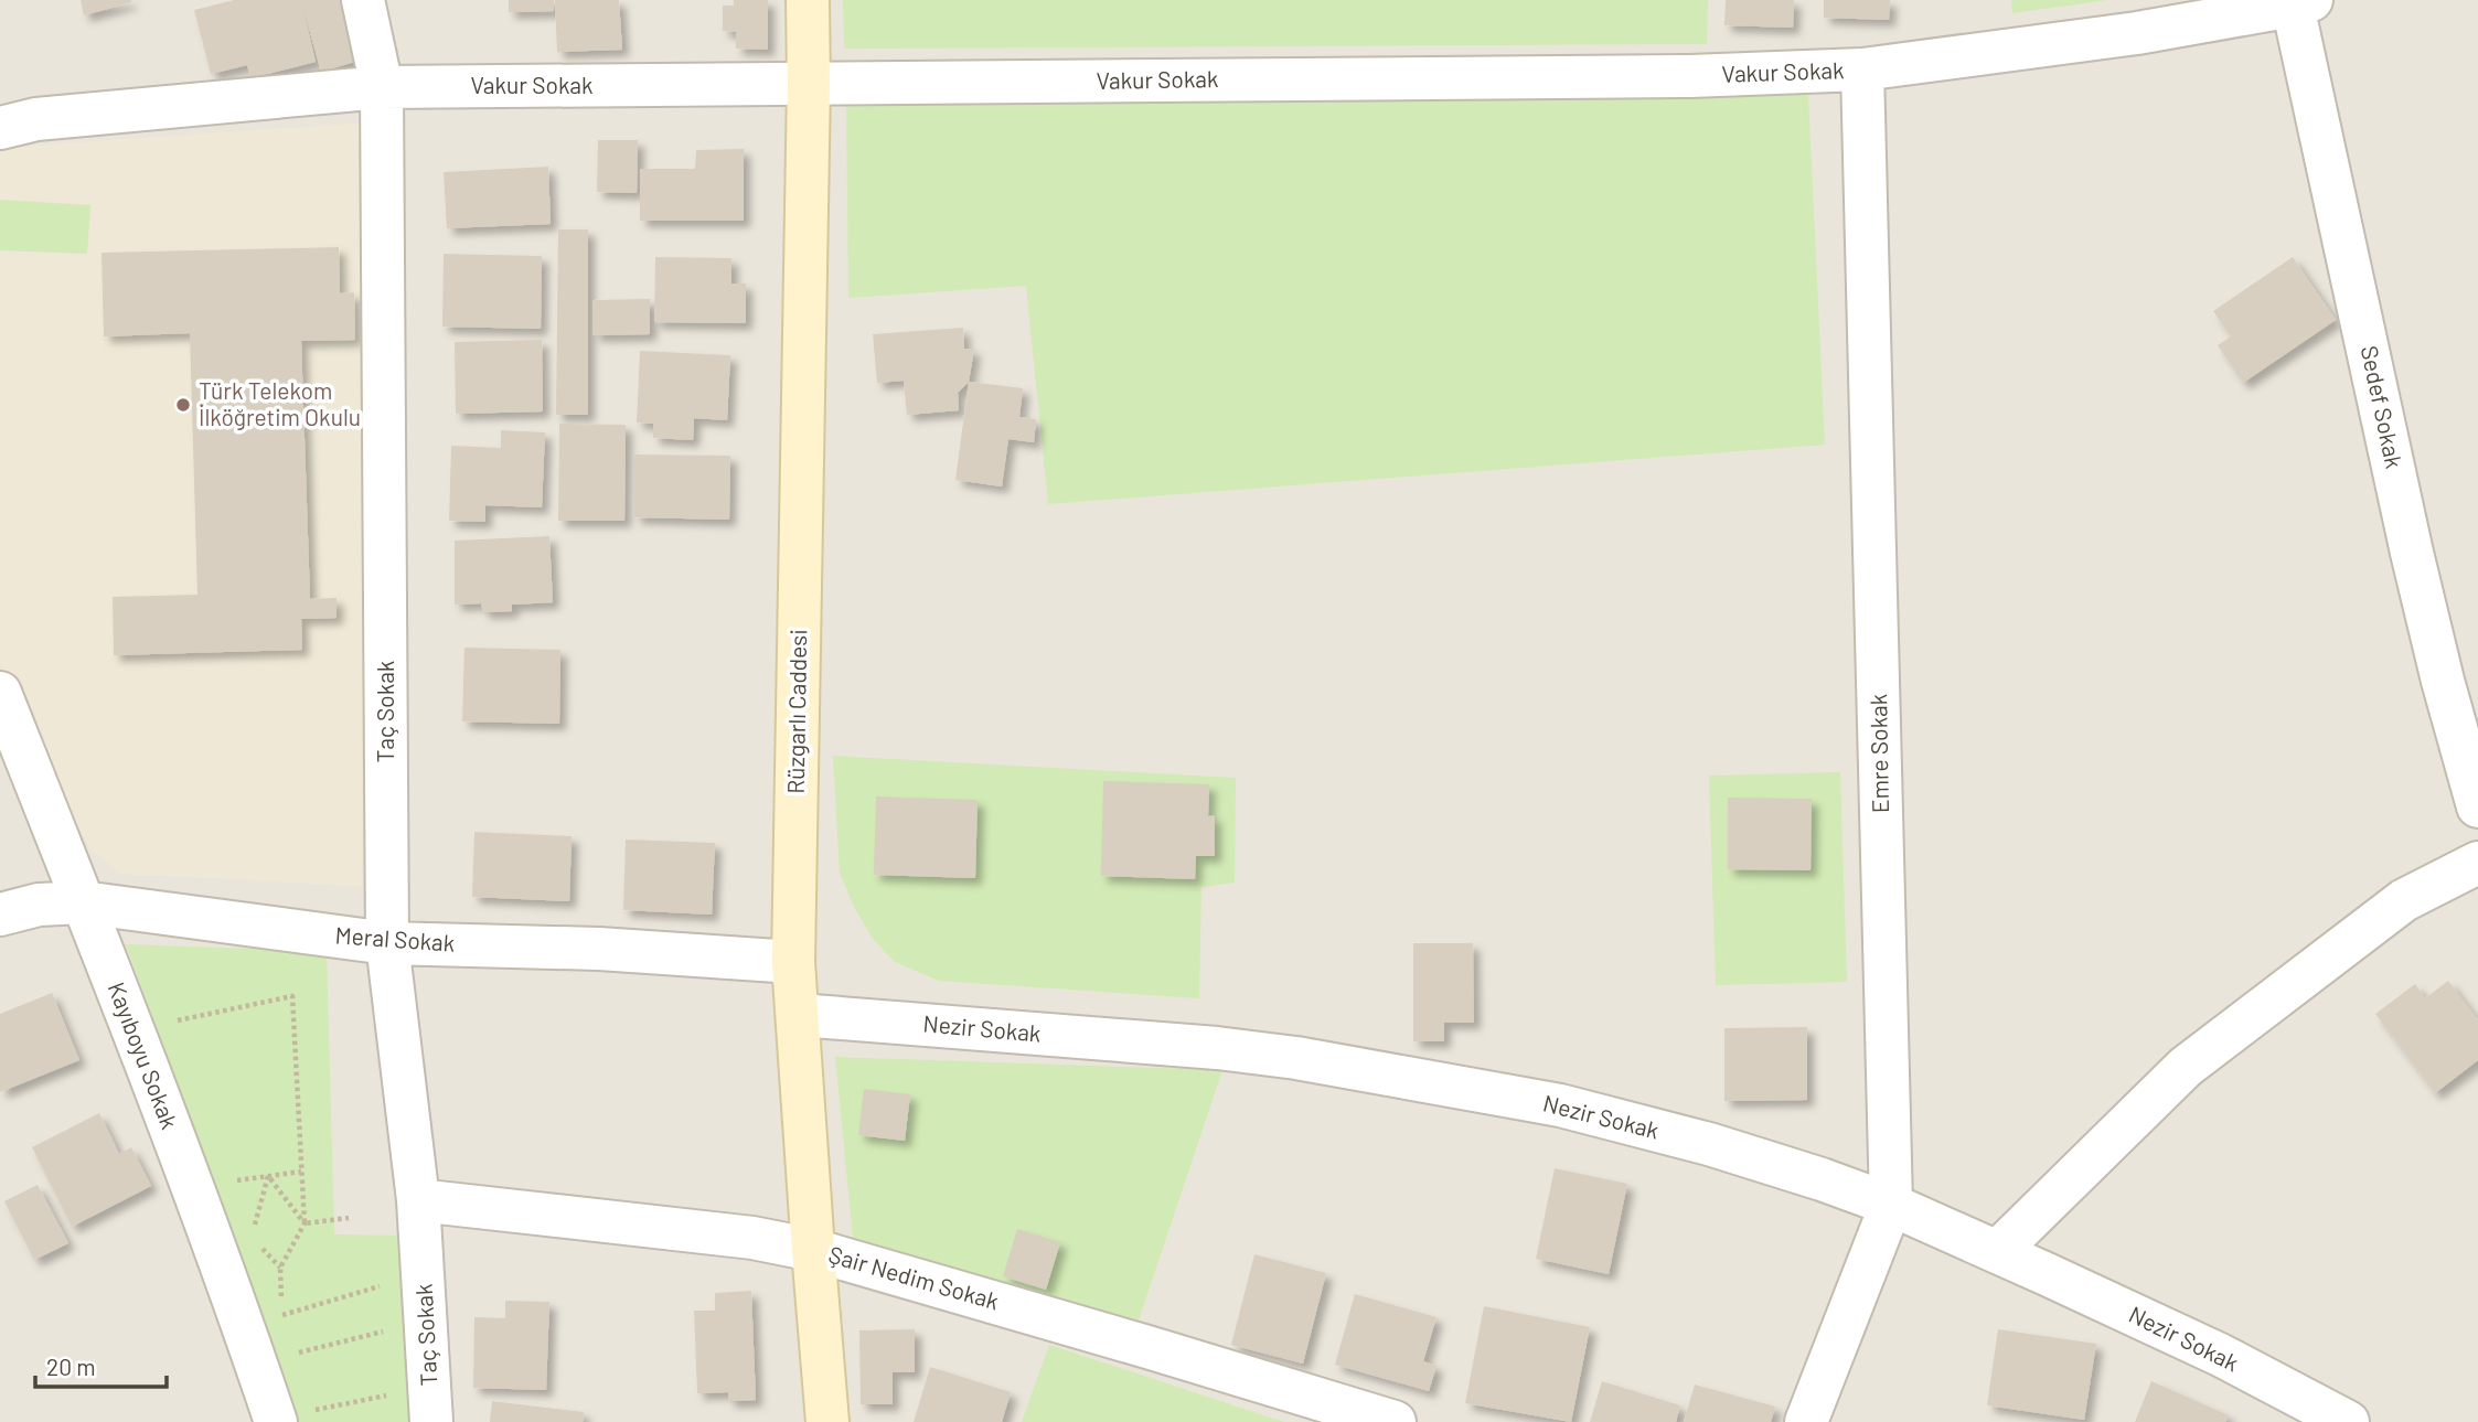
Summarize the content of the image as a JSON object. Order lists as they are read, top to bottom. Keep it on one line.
{"streets":{"street":["Vakur Sokak","Sedef Sokak","Taç Sokak","Rüzgarlı Caddesi","Emre Sokak","Meral Sokak","Nezir Sokak","Kayıboyu Sokak","Şair Nedim Sokak"]},"crossings":[["Vakur Sokak","Sedef Sokak"],["Vakur Sokak","Taç Sokak"],["Vakur Sokak","Rüzgarlı Caddesi"],["Vakur Sokak","Emre Sokak"],["Taç Sokak","Meral Sokak"],["Taç Sokak","Şair Nedim Sokak"],["Rüzgarlı Caddesi","Meral Sokak"],["Rüzgarlı Caddesi","Nezir Sokak"],["Rüzgarlı Caddesi","Şair Nedim Sokak"],["Emre Sokak","Nezir Sokak"],["Meral Sokak","Kayıboyu Sokak"]],"places":["Türk Telekom İlköğretim Okulu"],"scale_bar":"20 m"}
